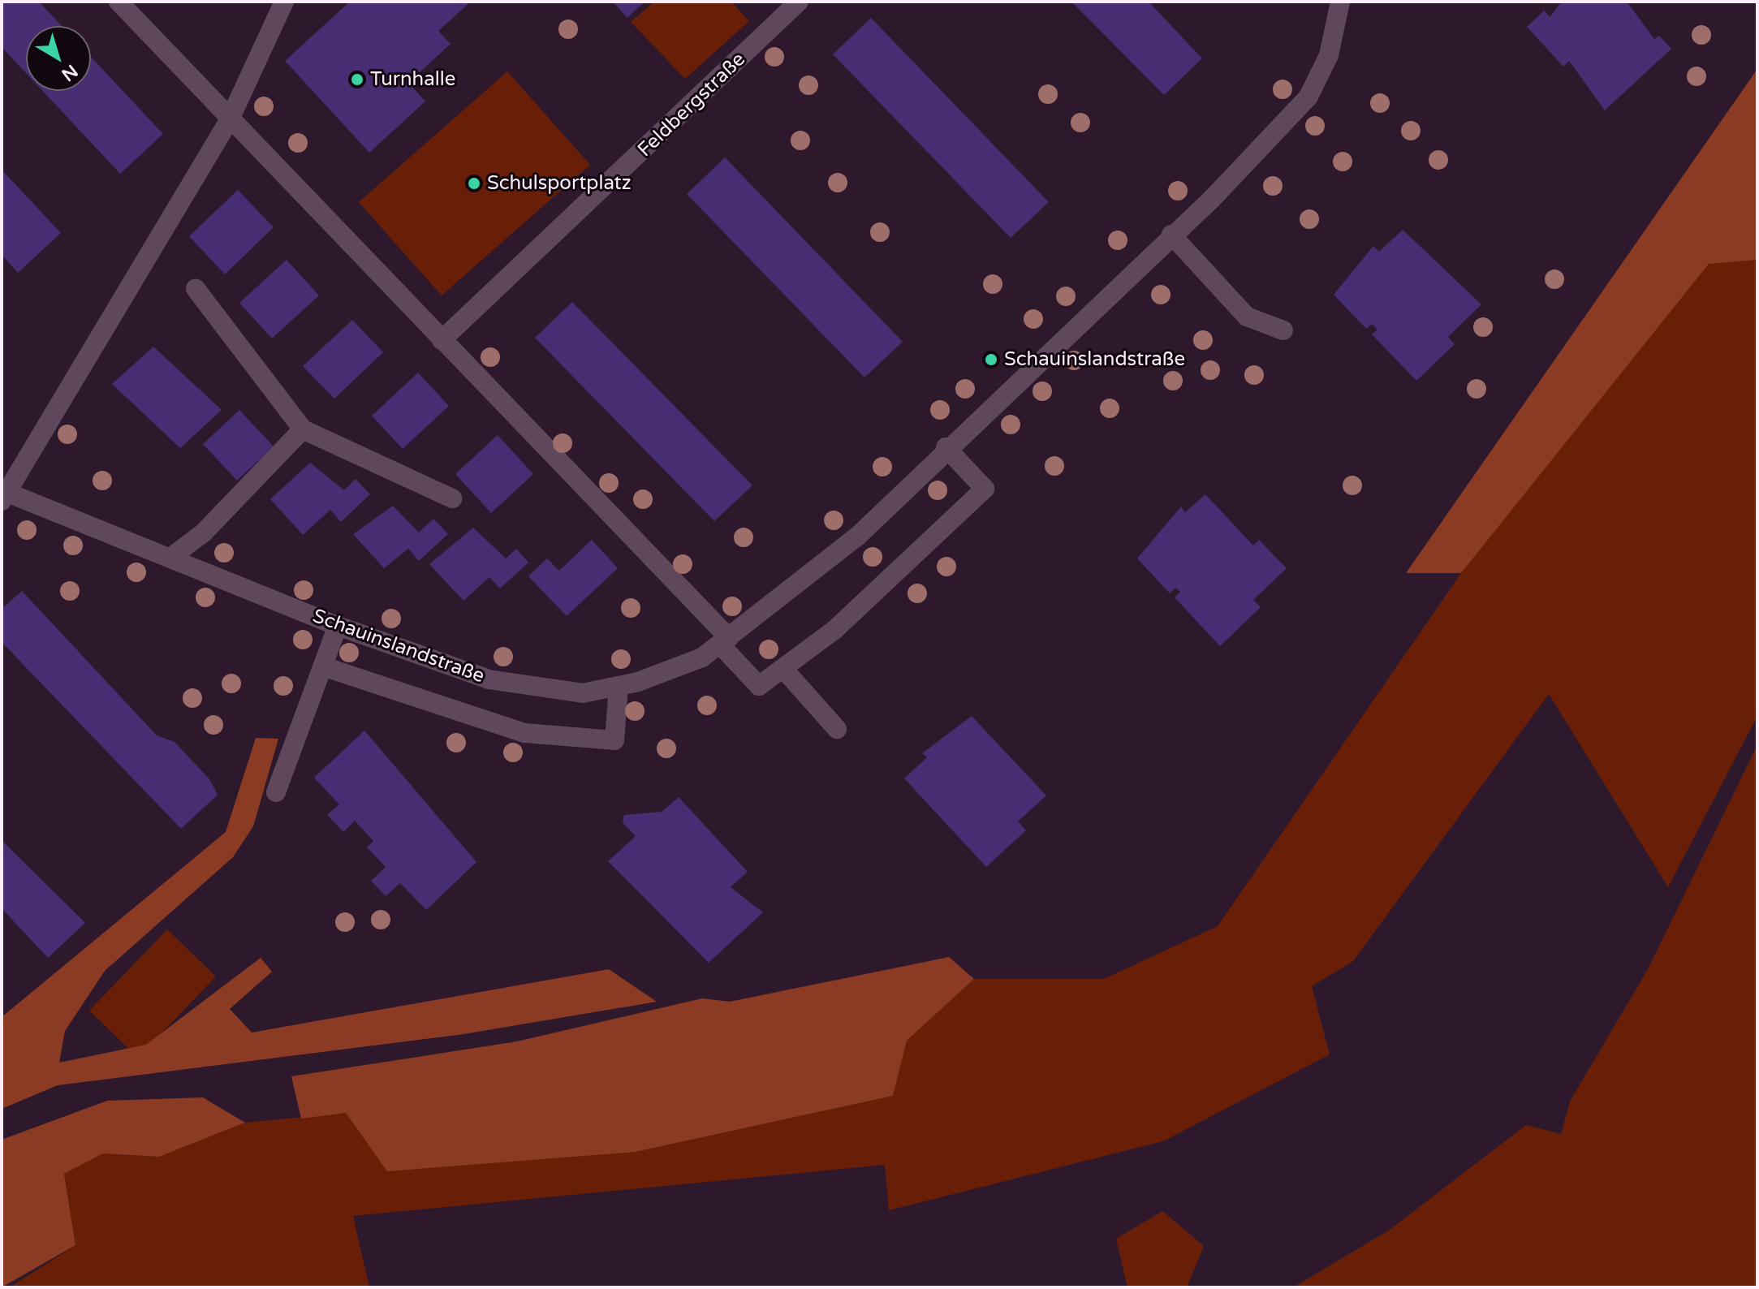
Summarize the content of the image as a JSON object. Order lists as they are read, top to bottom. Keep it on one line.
{"streets":{"street":["Feldbergstraße","Schauinslandstraße"]},"places":["Turnhalle","Schulsportplatz","Schauinslandstraße"],"north":"bottom right"}
